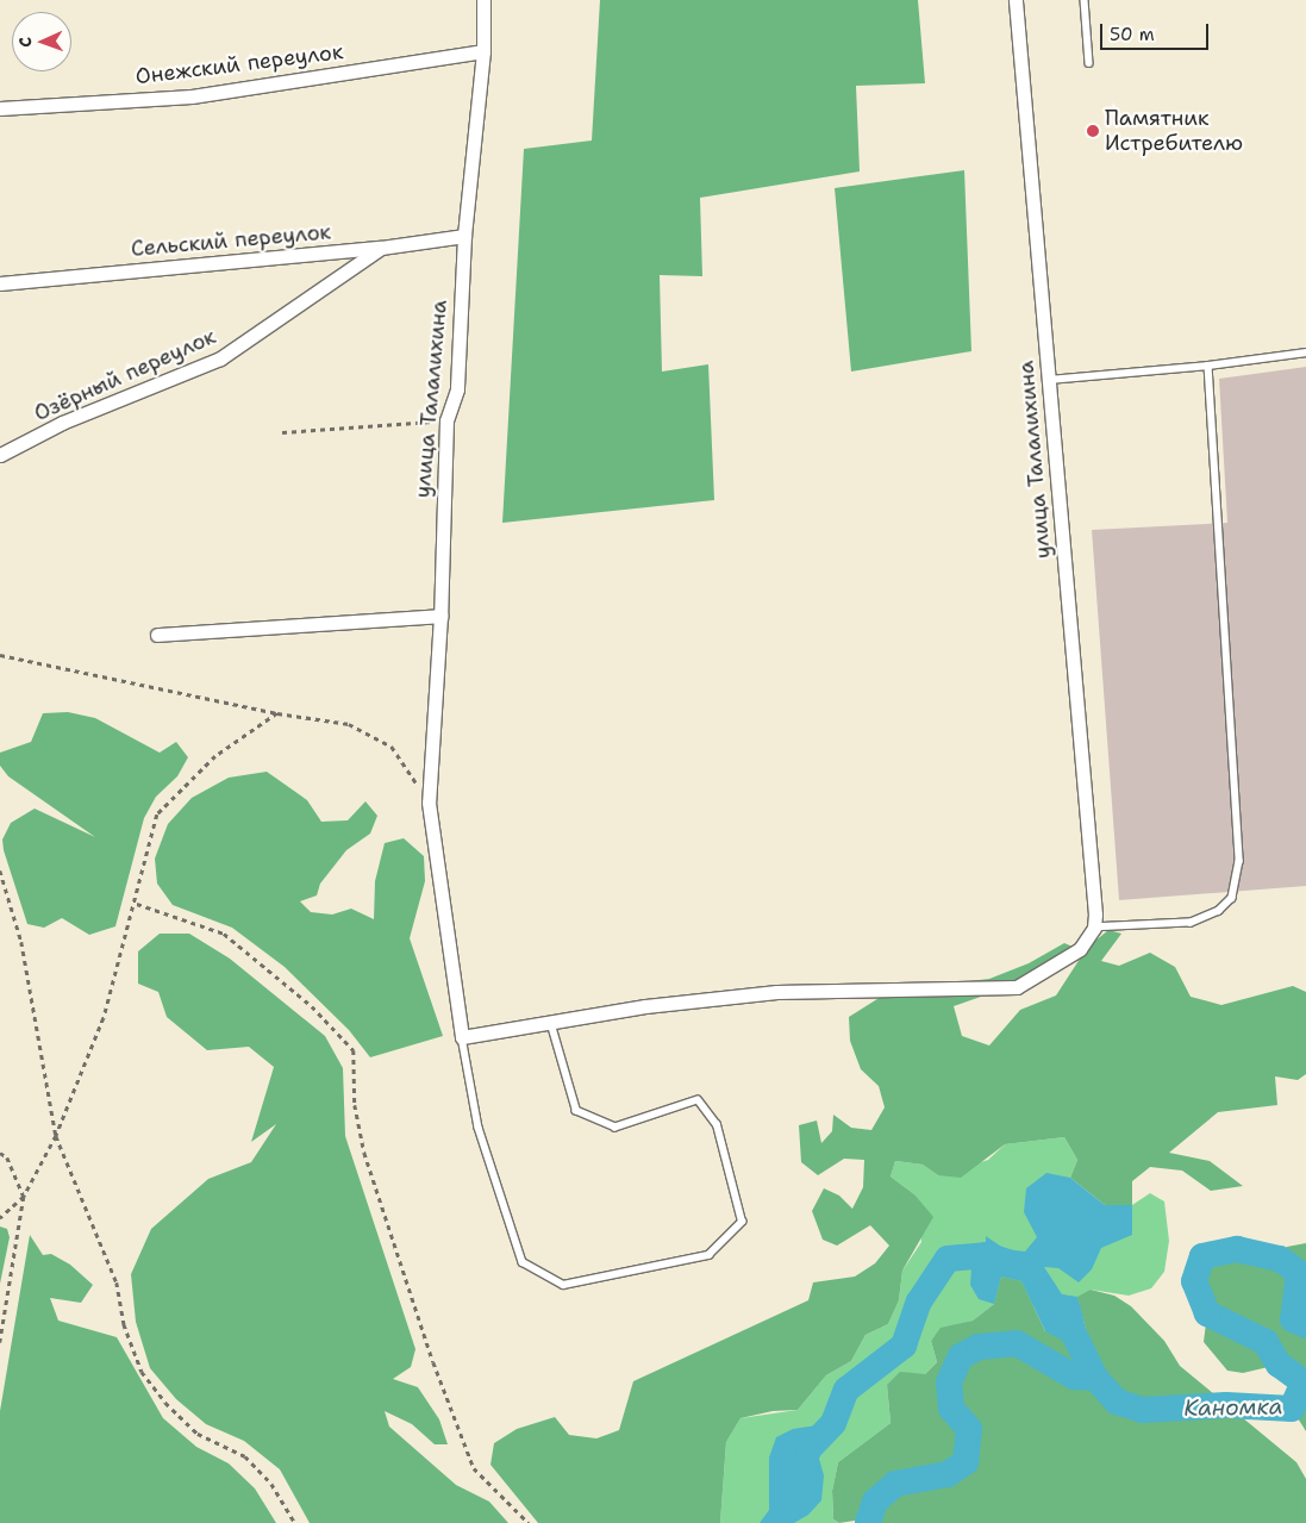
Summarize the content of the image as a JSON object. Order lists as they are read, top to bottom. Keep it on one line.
{"streets":{"street":["Онежский переулок","Сельский переулок","Озёрный переулок","улица Талалихина"]},"crossings":[["Онежский переулок","улица Талалихина"],["Сельский переулок","Озёрный переулок"],["Сельский переулок","улица Талалихина"]],"water":["Каномка"],"places":["Памятник Истребителю"],"scale_bar":"50 m","north":"left"}
